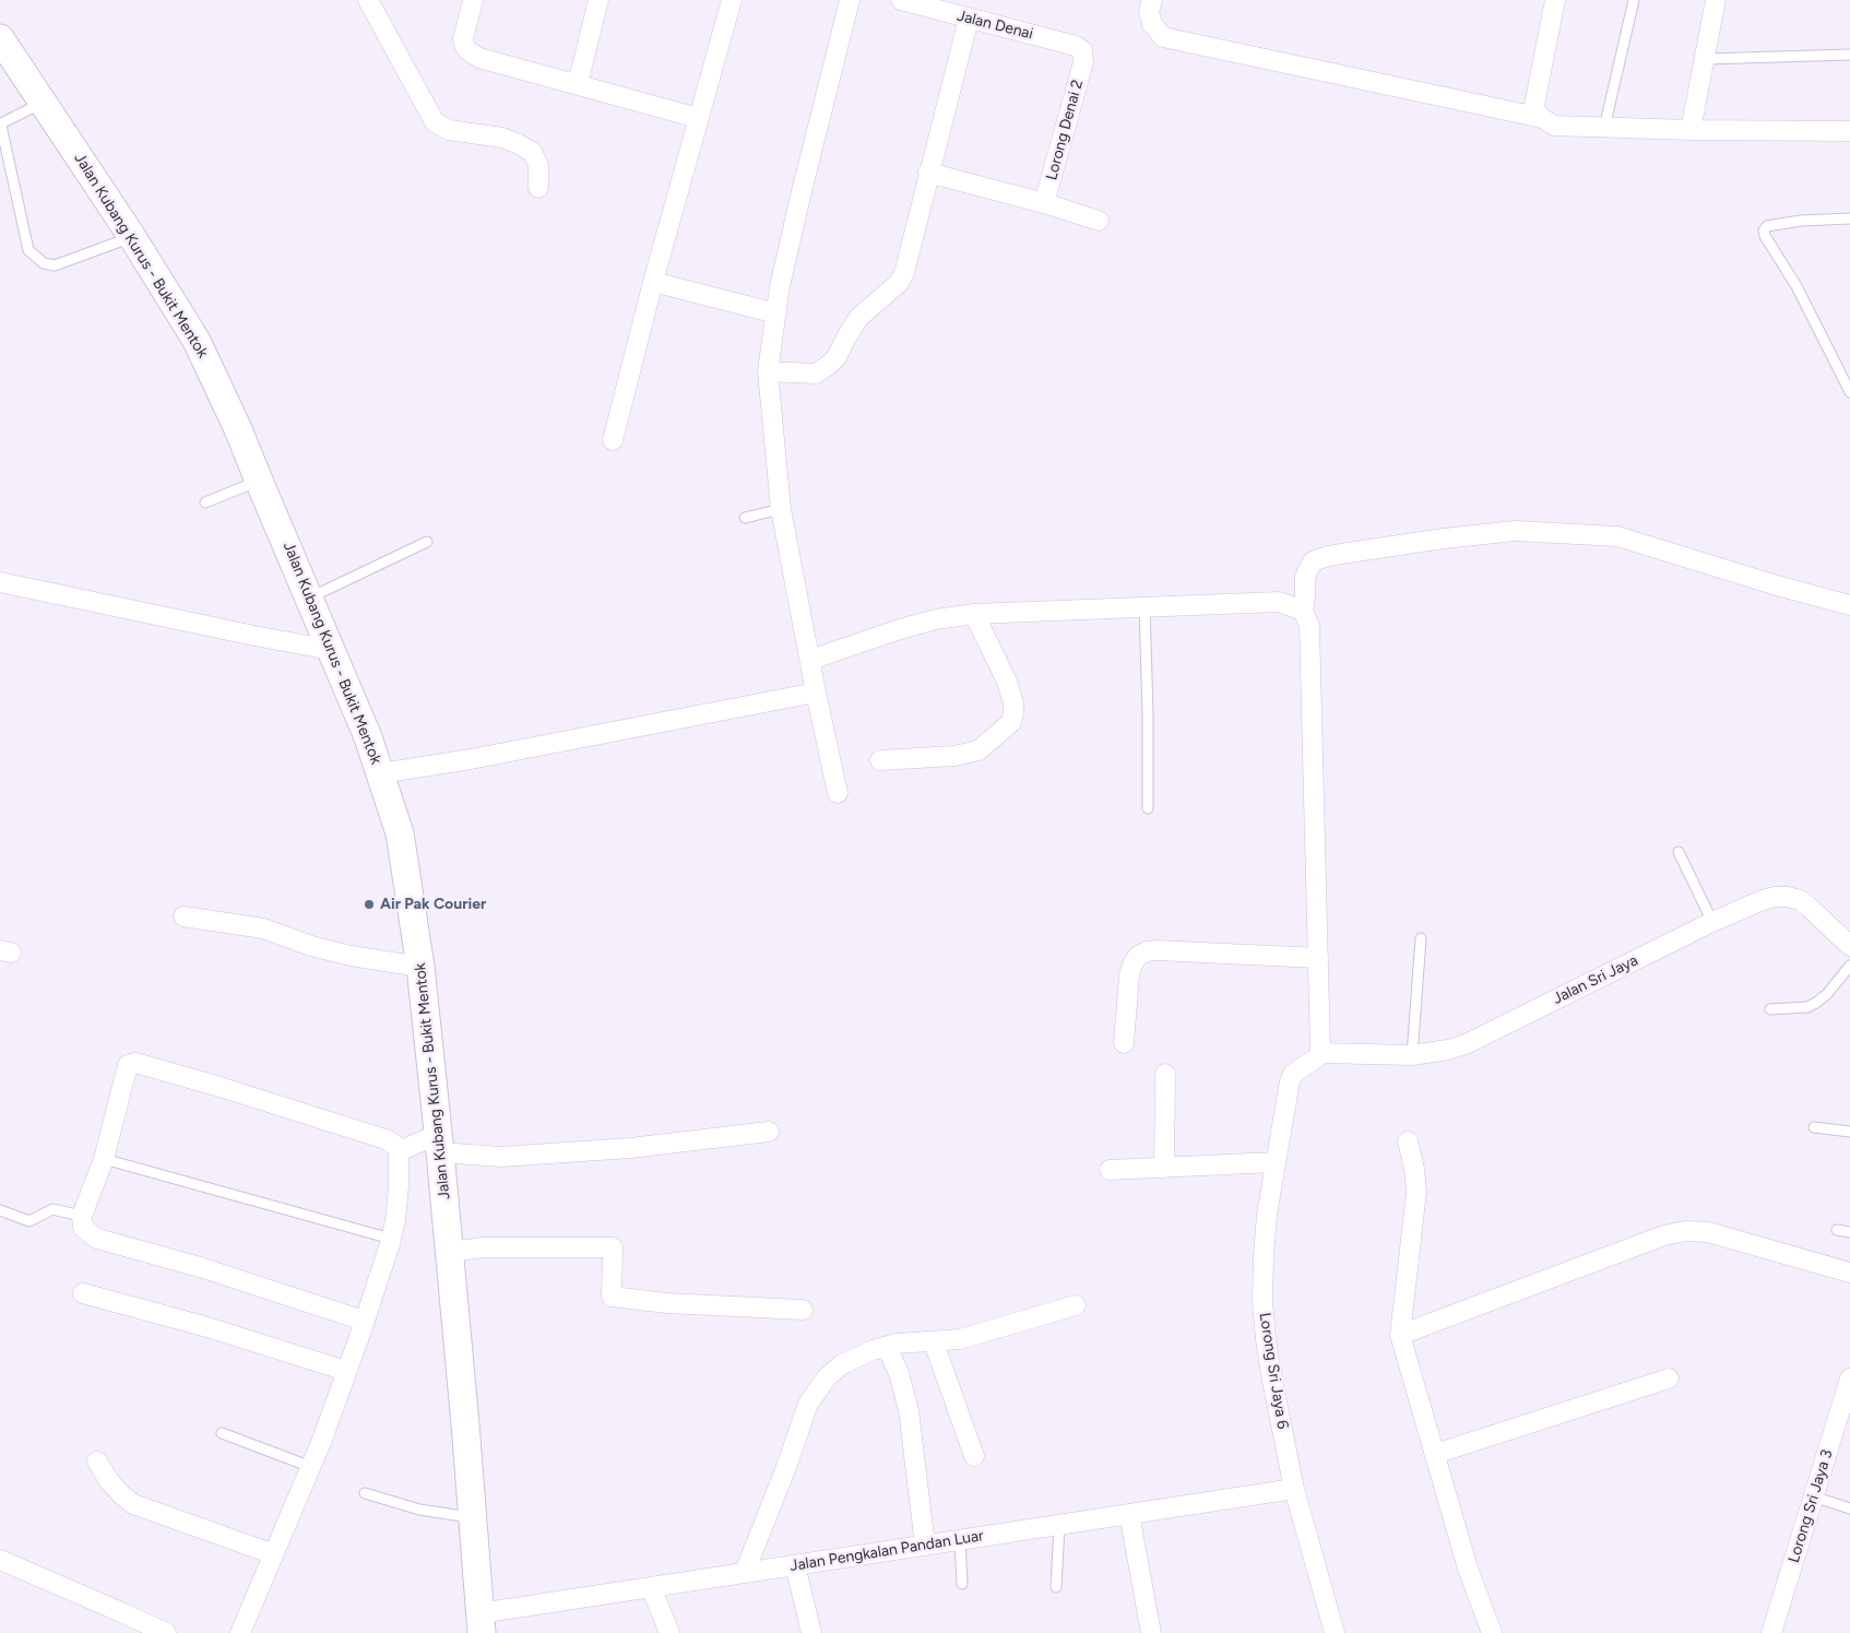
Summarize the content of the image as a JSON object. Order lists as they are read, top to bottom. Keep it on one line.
{"streets":{"main road":["Jalan Kubang Kurus - Bukit Mentok"],"street":["Jalan Denai","Lorong Denai 2","Jalan Sri Jaya","Lorong Sri Jaya 6","Lorong Sri Jaya 3","Jalan Pengkalan Pandan Luar"]},"crossings":[["Jalan Denai","Lorong Denai 2"],["Jalan Kubang Kurus - Bukit Mentok","Jalan Pengkalan Pandan Luar"],["Jalan Sri Jaya","Lorong Sri Jaya 6"],["Lorong Sri Jaya 6","Jalan Pengkalan Pandan Luar"]],"places":["Air Pak Courier"]}
